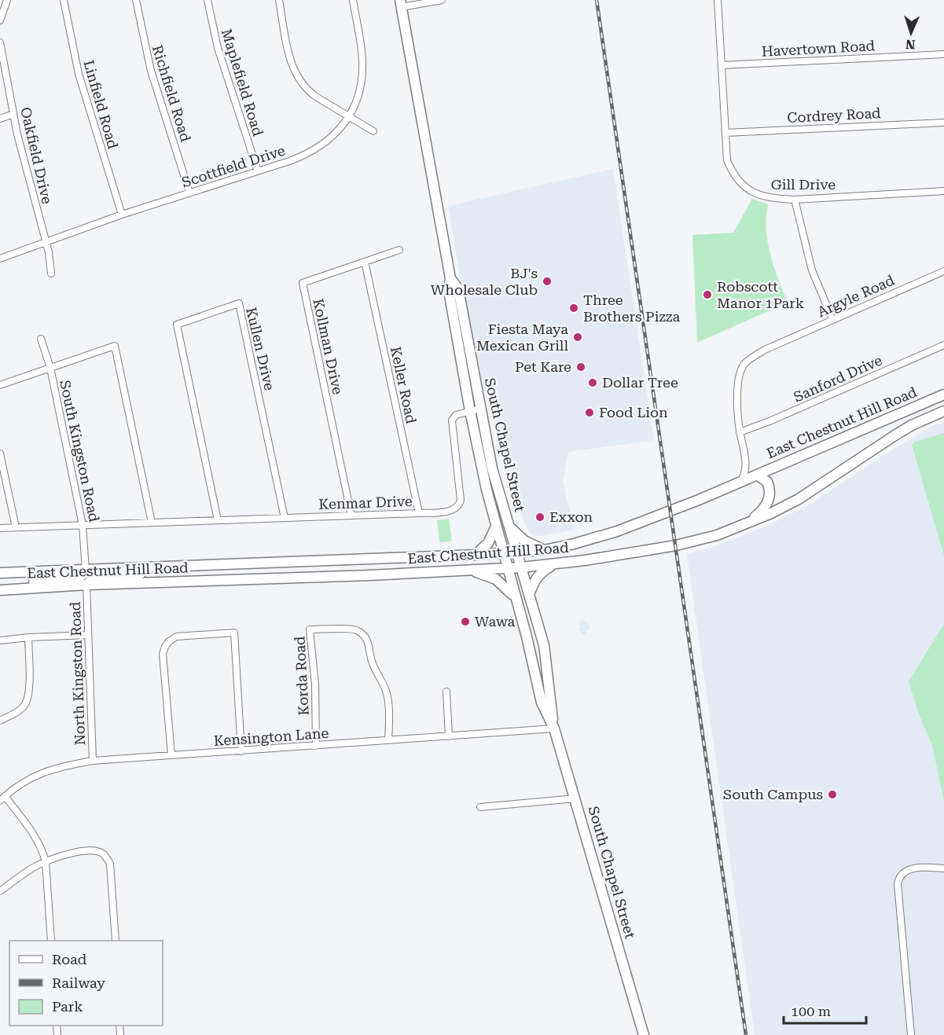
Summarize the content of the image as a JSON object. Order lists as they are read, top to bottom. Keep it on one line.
{"streets":{"main road":["East Chestnut Hill Road","South Chapel Street"],"street":["Havertown Road","Maplefield Road","Richfield Road","Linfield Road","Cordrey Road","Oakfield Drive","Scottfield Drive","Gill Drive","Argyle Road","Kollman Drive","Kullen Drive","Sanford Drive","Keller Road","South Kingston Road","Kenmar Drive","North Kingston Road","Korda Road","Kensington Lane"]},"crossings":[["Havertown Road","Gill Drive"],["Maplefield Road","Scottfield Drive"],["Richfield Road","Scottfield Drive"],["Linfield Road","Scottfield Drive"],["Cordrey Road","Gill Drive"],["Oakfield Drive","Scottfield Drive"],["Argyle Road","Sanford Drive"],["Argyle Road","East Chestnut Hill Road"],["Kollman Drive","Keller Road"],["Kollman Drive","Kenmar Drive"],["Kullen Drive","Kenmar Drive"],["Keller Road","Kenmar Drive"],["East Chestnut Hill Road","South Chapel Street"],["East Chestnut Hill Road","South Kingston Road"],["East Chestnut Hill Road","North Kingston Road"],["South Chapel Street","Kenmar Drive"],["South Chapel Street","Kensington Lane"],["South Kingston Road","Kenmar Drive"],["North Kingston Road","Kensington Lane"],["Korda Road","Kensington Lane"]],"places":["BJ's Wholesale Club","Robscott Manor 1Park","Three Brothers Pizza","Fiesta Maya Mexican Grill","Pet Kare","Dollar Tree","Food Lion","Exxon","Wawa","South Campus"],"legend":["Road","Railway","Park"],"scale_bar":"100 m","north":"bottom"}
